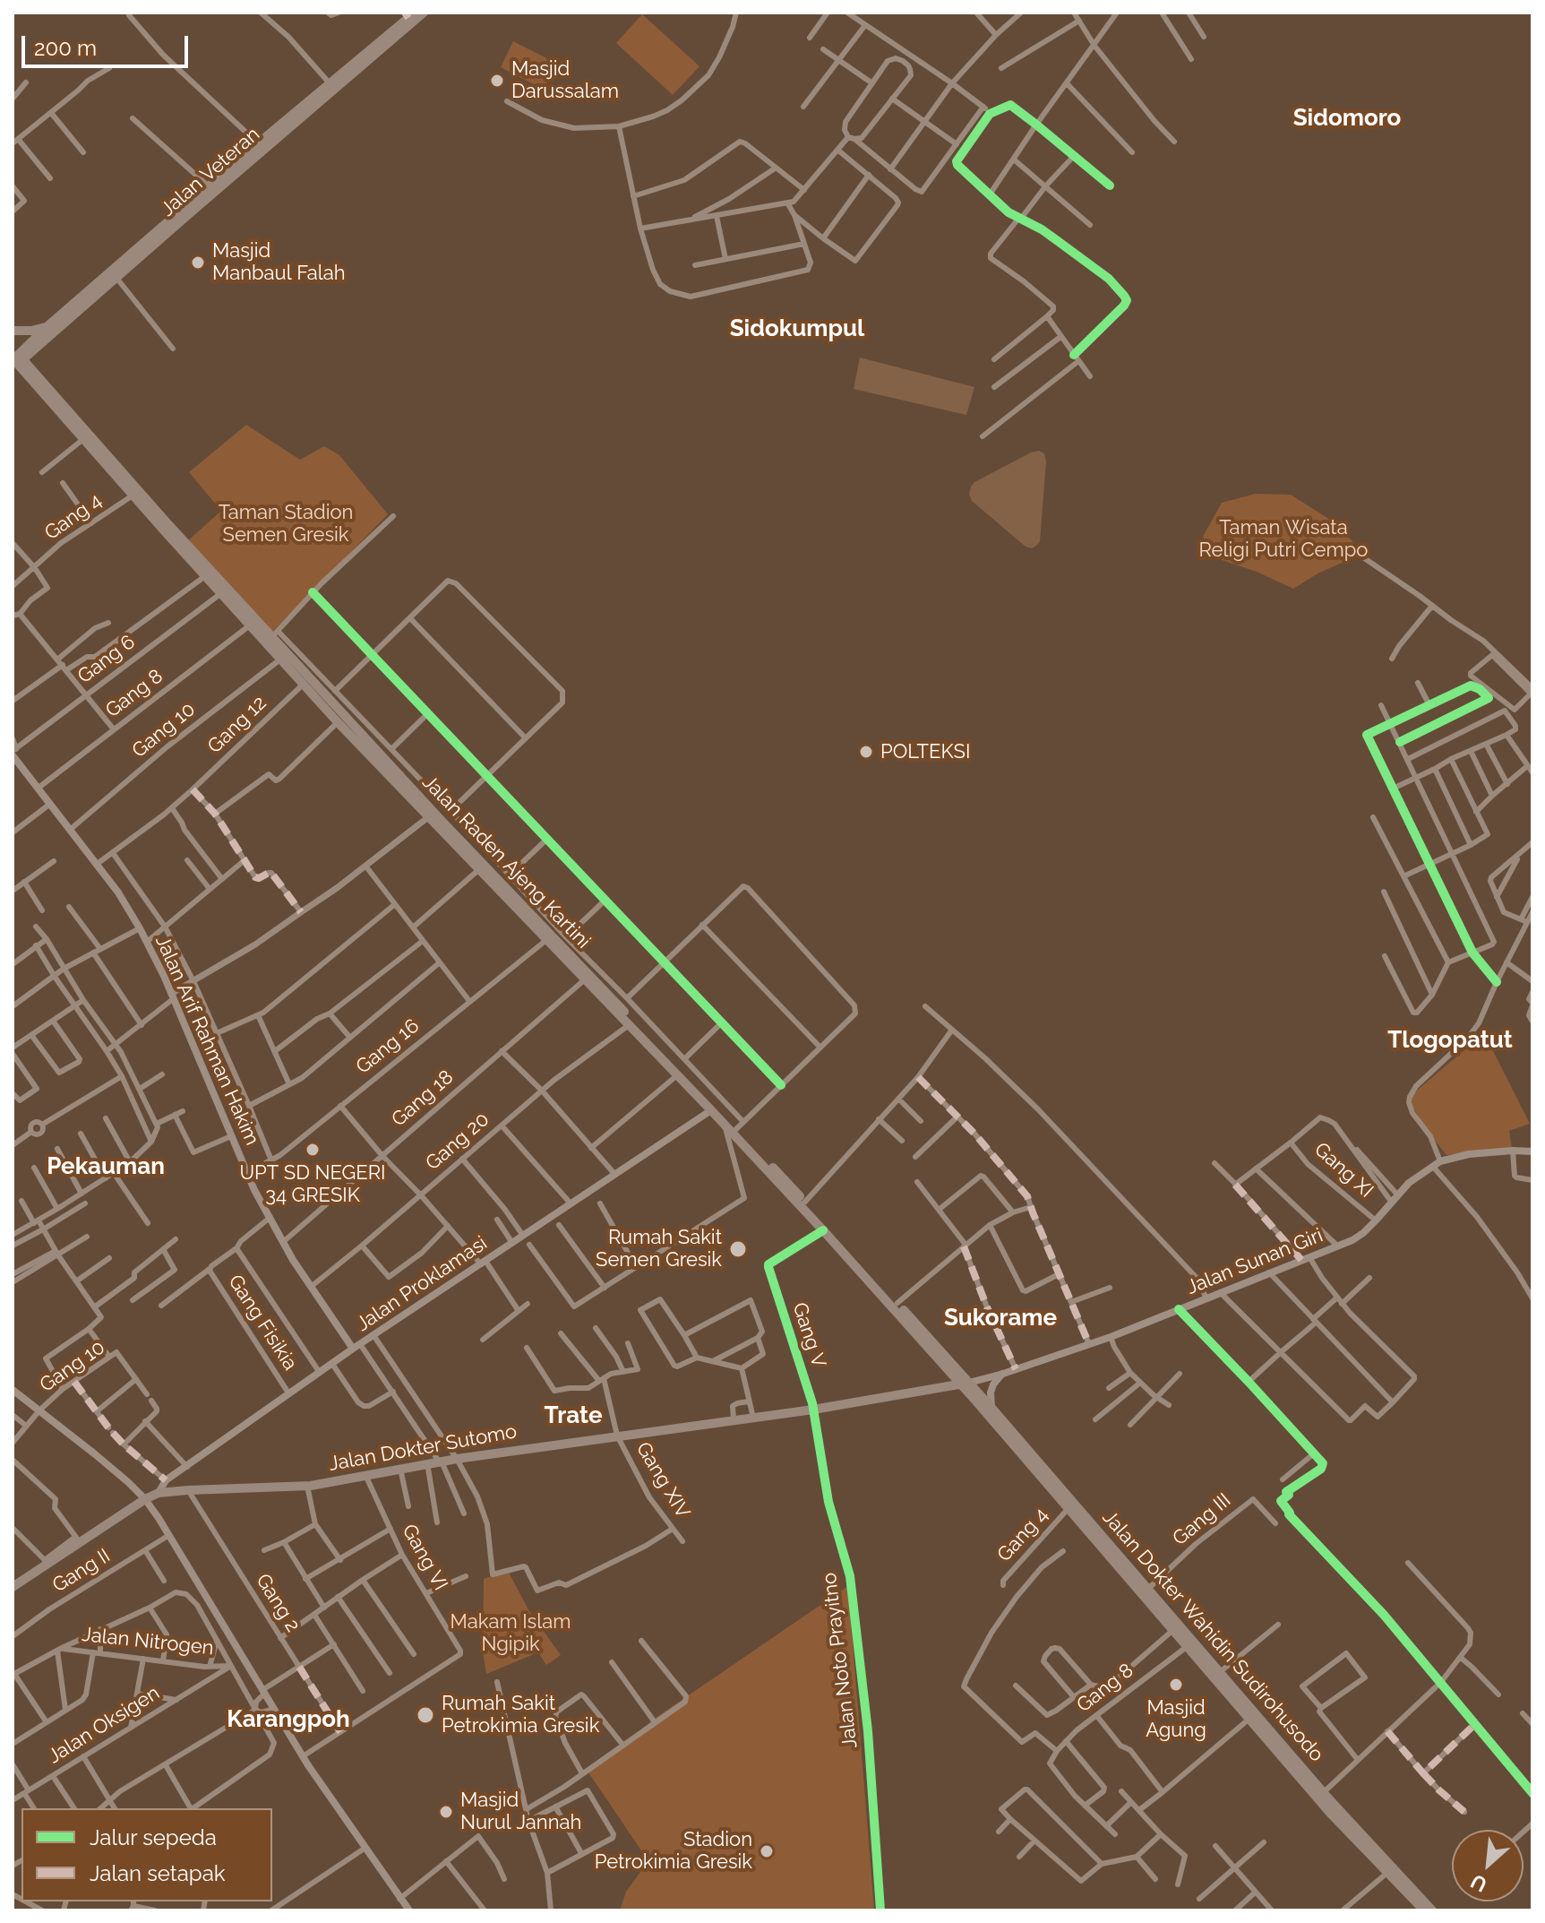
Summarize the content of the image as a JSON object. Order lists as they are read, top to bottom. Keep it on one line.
{"streets":{"highway":["Jalan Veteran","Jalan Raden Ajeng Kartini","Jalan Dokter Sutomo","Jalan Dokter Wahidin Sudirohusodo"],"main road":["Jalan Arif Rahman Hakim","Jalan Sunan Giri","Jalan Proklamasi"],"street":["Gang 4","Gang 6","Gang 8","Gang 12","Gang 10","Gang 16","Gang 18","Gang 20","Gang XI","Gang Fisikia","Gang V","Gang XIV","Gang III","Gang VI","Gang II","Gang 2","Jalan Nitrogen","Jalan Noto Prayitno","Jalan Oksigen"]},"crossings":[["Jalan Veteran","Jalan Raden Ajeng Kartini"],["Gang 4","Jalan Raden Ajeng Kartini"],["Gang 4","Jalan Dokter Wahidin Sudirohusodo"],["Gang 6","Jalan Raden Ajeng Kartini"],["Gang 6","Jalan Arif Rahman Hakim"],["Gang 8","Jalan Raden Ajeng Kartini"],["Gang 8","Jalan Arif Rahman Hakim"],["Gang 8","Jalan Dokter Wahidin Sudirohusodo"],["Gang 12","Jalan Raden Ajeng Kartini"],["Gang 12","Jalan Arif Rahman Hakim"],["Gang 10","Jalan Raden Ajeng Kartini"],["Gang 10","Jalan Arif Rahman Hakim"],["Jalan Raden Ajeng Kartini","Gang 16"],["Jalan Raden Ajeng Kartini","Gang 18"],["Jalan Raden Ajeng Kartini","Gang 20"],["Jalan Raden Ajeng Kartini","Jalan Sunan Giri"],["Jalan Raden Ajeng Kartini","Jalan Proklamasi"],["Jalan Raden Ajeng Kartini","Gang V"],["Jalan Raden Ajeng Kartini","Jalan Dokter Sutomo"],["Jalan Raden Ajeng Kartini","Jalan Dokter Wahidin Sudirohusodo"],["Jalan Arif Rahman Hakim","Gang 16"],["Jalan Arif Rahman Hakim","Gang 18"],["Jalan Arif Rahman Hakim","Gang 20"],["Jalan Arif Rahman Hakim","Jalan Proklamasi"],["Gang XI","Jalan Sunan Giri"],["Jalan Sunan Giri","Jalan Dokter Sutomo"],["Jalan Sunan Giri","Jalan Dokter Wahidin Sudirohusodo"],["Jalan Proklamasi","Gang Fisikia"],["Jalan Proklamasi","Jalan Dokter Sutomo"],["Gang V","Jalan Dokter Sutomo"],["Gang V","Jalan Noto Prayitno"],["Jalan Dokter Sutomo","Gang XIV"],["Jalan Dokter Sutomo","Gang VI"],["Jalan Dokter Sutomo","Gang 2"],["Jalan Dokter Sutomo","Jalan Dokter Wahidin Sudirohusodo"],["Jalan Dokter Sutomo","Jalan Noto Prayitno"],["Gang III","Jalan Dokter Wahidin Sudirohusodo"],["Gang VI","Gang 2"],["Jalan Nitrogen","Jalan Oksigen"]],"districts":["Sidomoro","Sidokumpul","Tlogopatut","Pekauman","Sukorame","Trate","Karangpoh"],"parks":["Taman Stadion Semen Gresik","Taman Wisata Religi Putri Cempo","Makam Islam Ngipik"],"places":["Masjid Darussalam","Masjid Manbaul Falah","POLTEKSI","UPT SD NEGERI 34 GRESIK","Rumah Sakit Semen Gresik","Masjid Agung","Rumah Sakit Petrokimia Gresik","Masjid Nurul Jannah","Stadion Petrokimia Gresik"],"legend":["Jalur sepeda","Jalan setapak"],"scale_bar":"200 m","north":"bottom left"}
